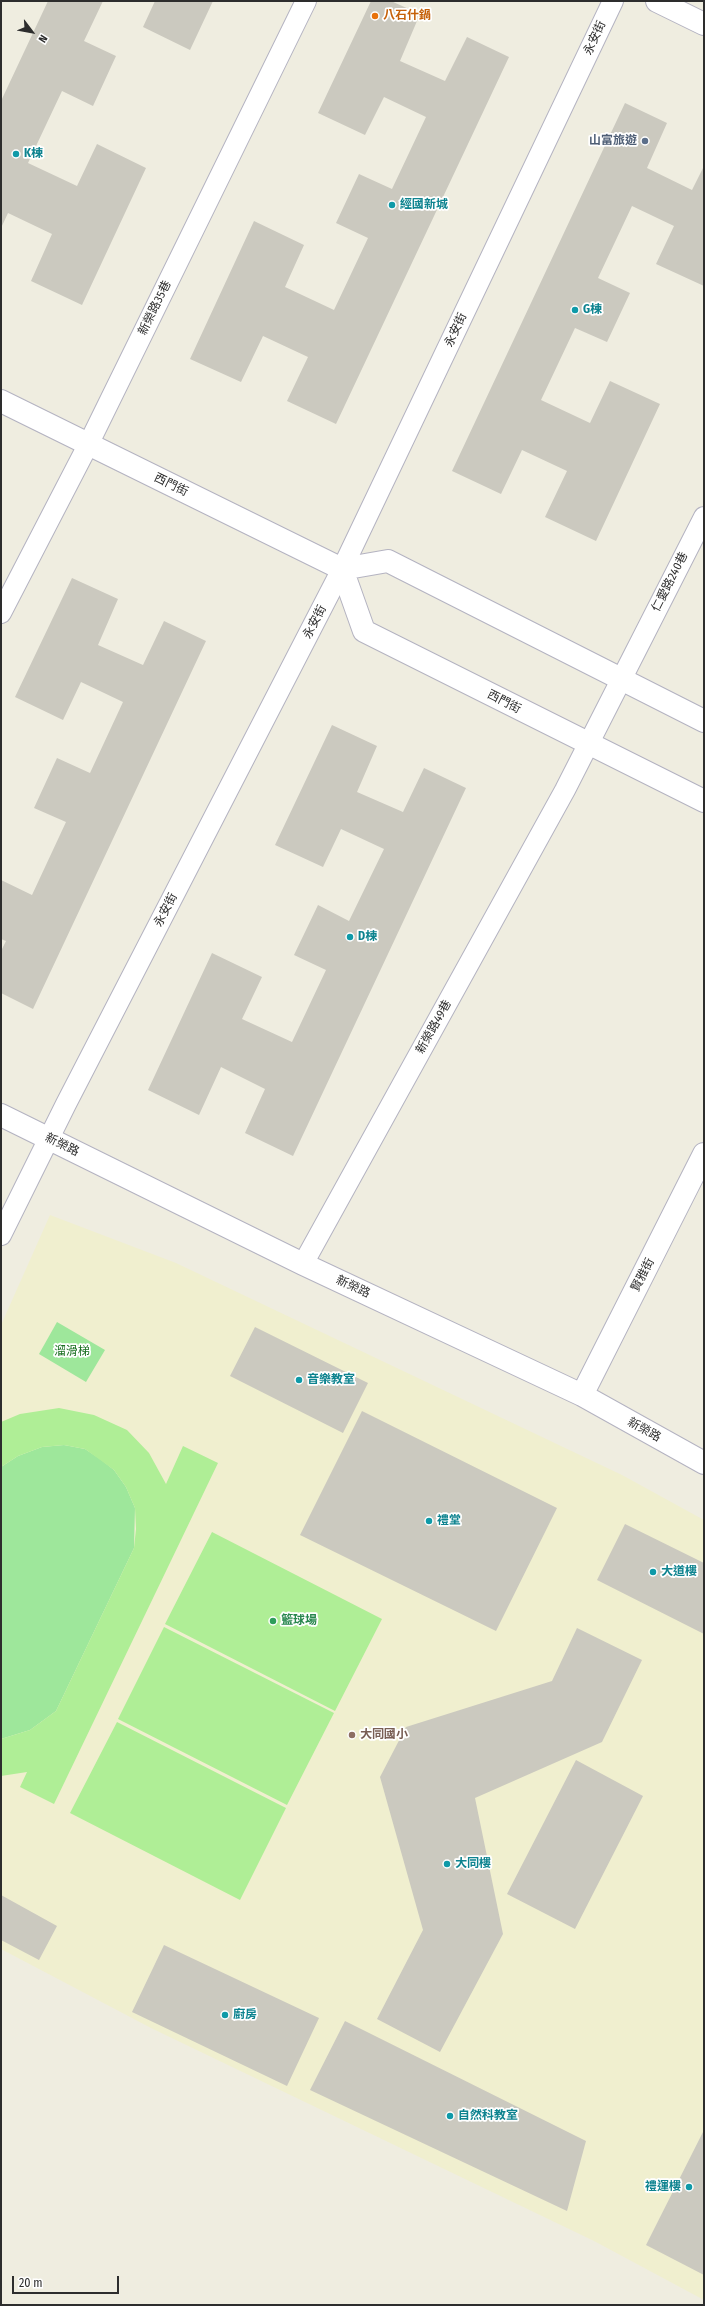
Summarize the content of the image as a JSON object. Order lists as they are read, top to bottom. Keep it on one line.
{"streets":{"street":["西門街","新榮路","賢雅街"],"lane":["永安街","新榮路35巷","仁愛路240巷","新榮路49巷"]},"crossings":[["永安街","西門街"],["永安街","新榮路"],["新榮路35巷","西門街"],["西門街","仁愛路240巷"],["西門街","新榮路49巷"],["仁愛路240巷","新榮路49巷"],["新榮路49巷","新榮路"],["新榮路","賢雅街"]],"parks":["溜滑梯"],"places":["八石什鍋","山富旅遊","K棟","經國新城","G棟","D棟","音樂教室","禮堂","大道樓","籃球場","大同國小","大同樓","廚房","自然科教室","禮運樓"],"scale_bar":"20 m","north":"bottom right"}
